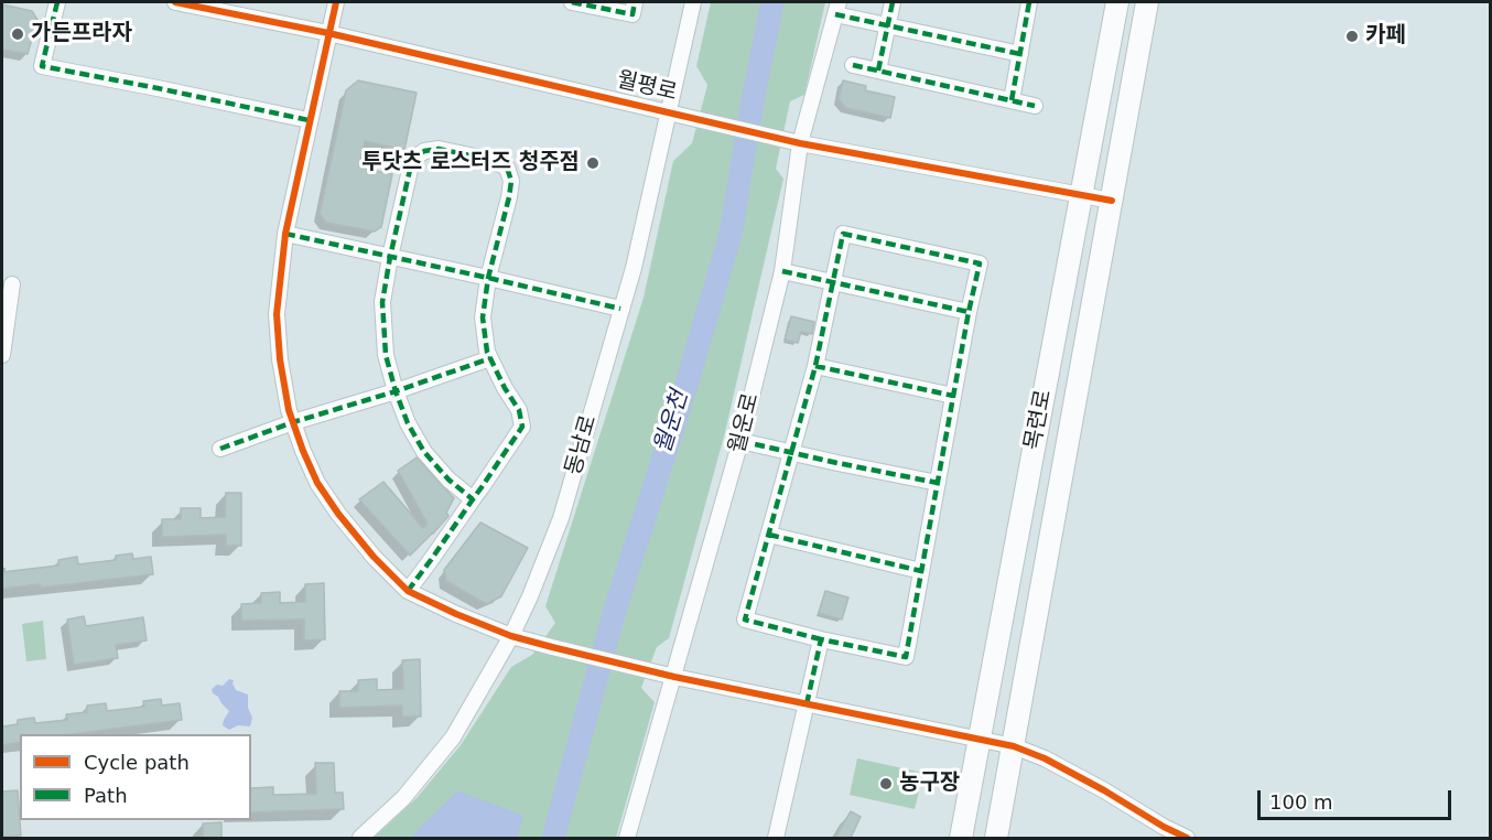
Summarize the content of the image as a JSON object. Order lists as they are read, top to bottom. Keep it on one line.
{"streets":{"street":["월평로","목련로","월운로","동남로"]},"crossings":[["월평로","목련로"],["월평로","월운로"],["월평로","동남로"]],"water":["월운천"],"places":["가든프라자","카페","투닷츠 로스터즈 청주점","농구장"],"legend":["Cycle path","Path"],"scale_bar":"100 m"}
